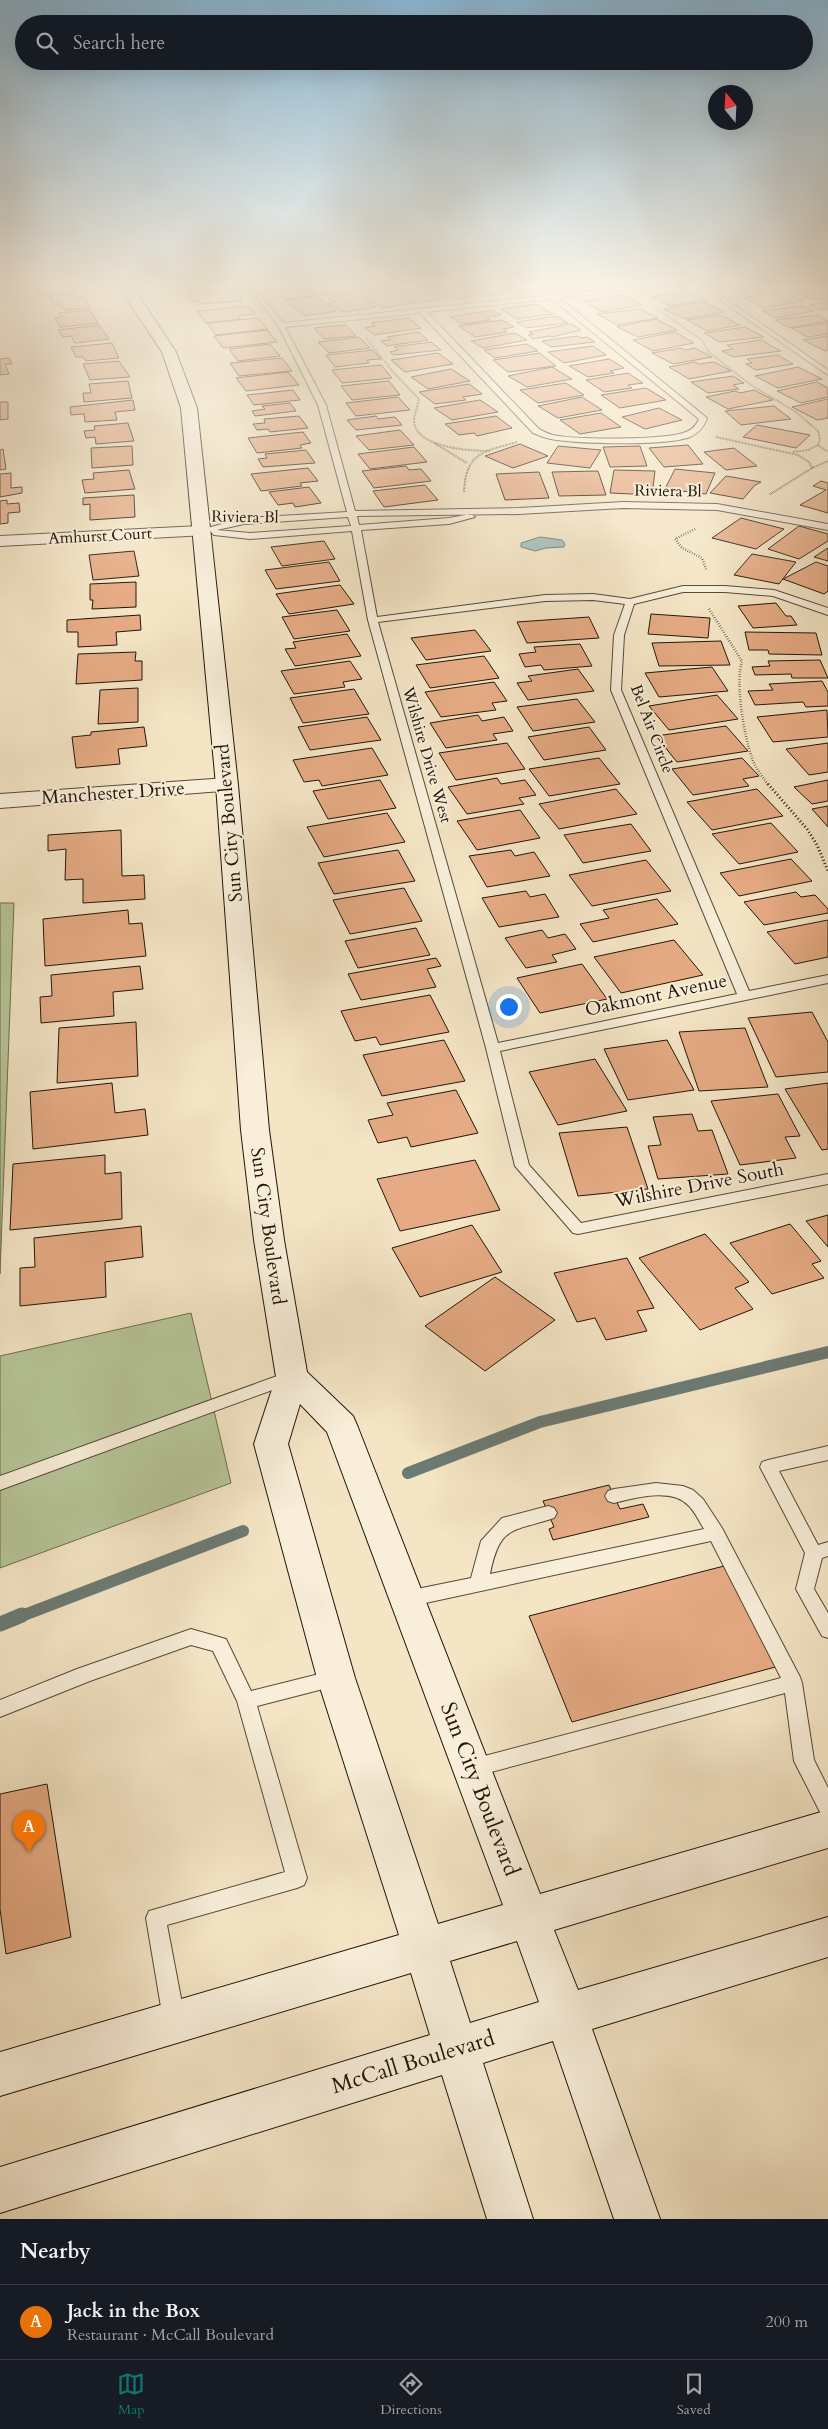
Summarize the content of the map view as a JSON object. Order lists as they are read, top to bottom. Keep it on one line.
{"streets":{"street":["Amhurst Court","Manchester Drive","Sun City Boulevard","McCall Boulevard"],"lane":["Riviera Bl","Bel Air Circle","Wilshire Drive West","Oakmont Avenue","Wilshire Drive South"]},"crossings":[["Riviera Bl","Amhurst Court"],["Riviera Bl","Wilshire Drive West"],["Riviera Bl","Sun City Boulevard"],["Amhurst Court","Sun City Boulevard"],["Bel Air Circle","Oakmont Avenue"],["Wilshire Drive West","Oakmont Avenue"],["Wilshire Drive West","Wilshire Drive South"],["Manchester Drive","Sun City Boulevard"],["Sun City Boulevard","McCall Boulevard"]],"north":"top","page":{"search":"Search here","pins":"A","heading":"Nearby","list":[{"mark":"A","name":"Jack in the Box","note":"Restaurant · McCall Boulevard","value":"200 m"}],"nav":["Map","Directions","Saved"]}}
